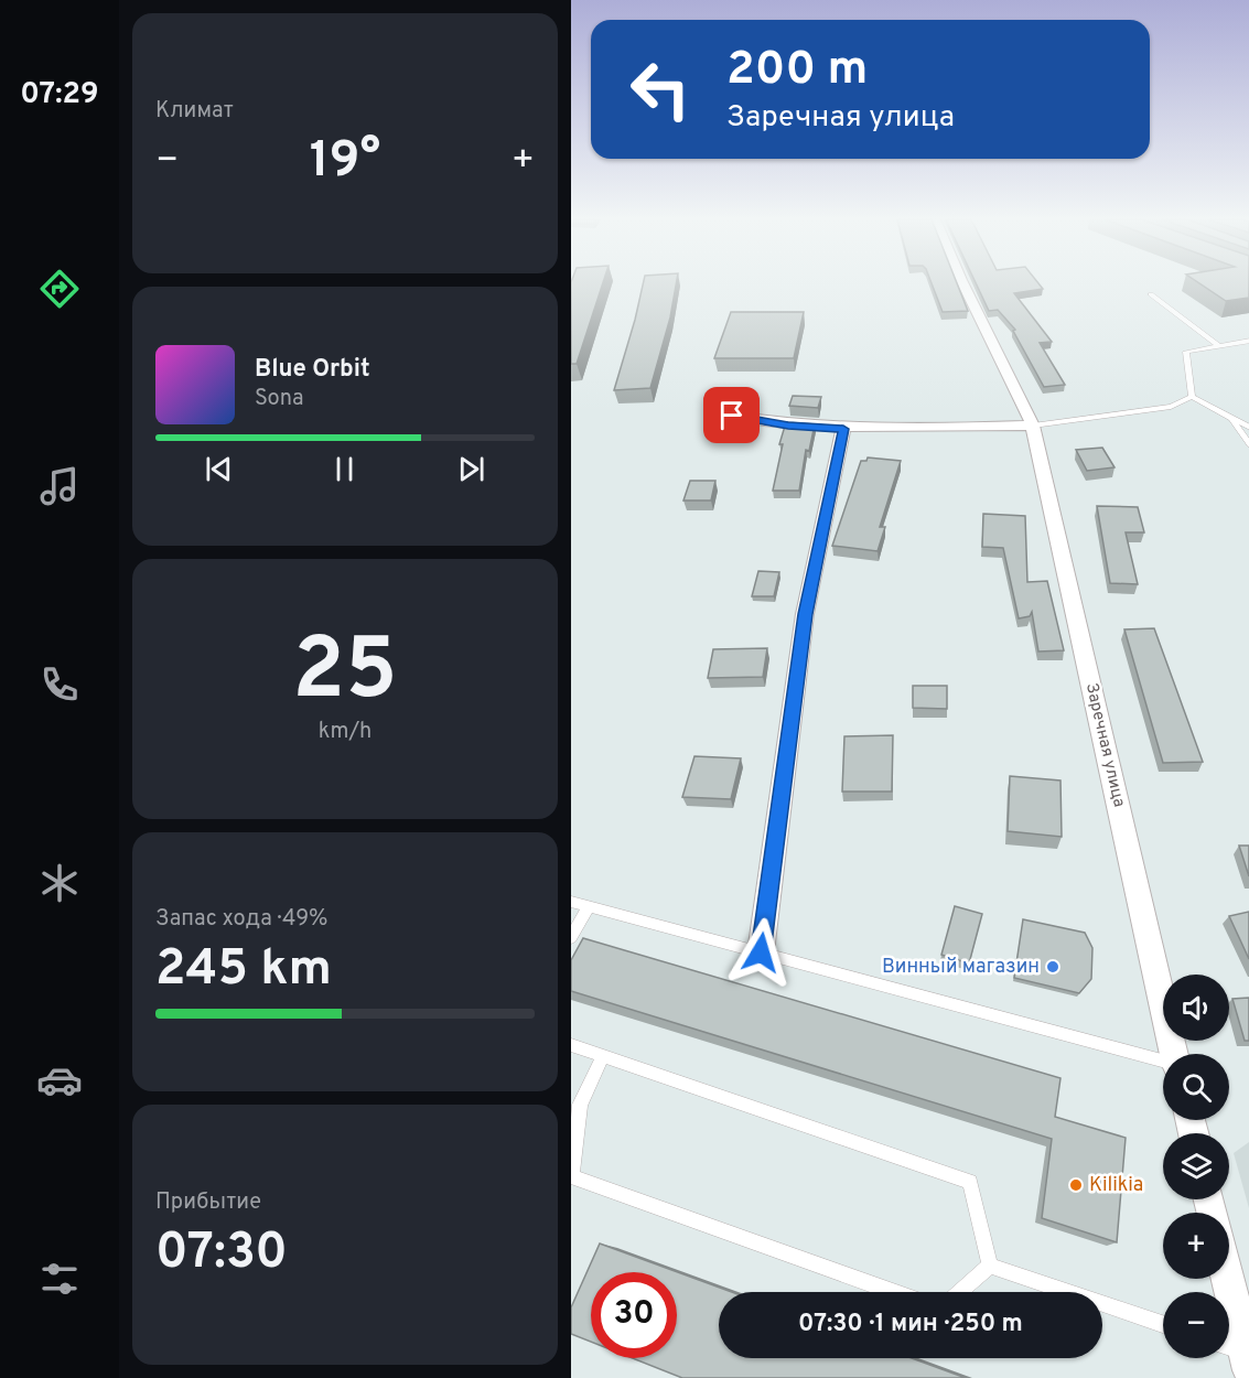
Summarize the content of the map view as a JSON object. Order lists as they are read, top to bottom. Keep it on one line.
{"streets":{"street":["Заречная улица"]},"places":["Винный магазин","Kilikia"],"page":{"tabs":"07:29","tile":["Климат",["25","km/h"],["Запас хода · 49%","245 km"],["Прибытие","07:30"]],"turn":["200 m","Заречная улица"],"heat":["−","19°","+"],"song":["Blue Orbit","Sona"],"map_buttons":["+","−"],"limit":"30","trip":"07:30 · 1 мин · 250 m"}}
